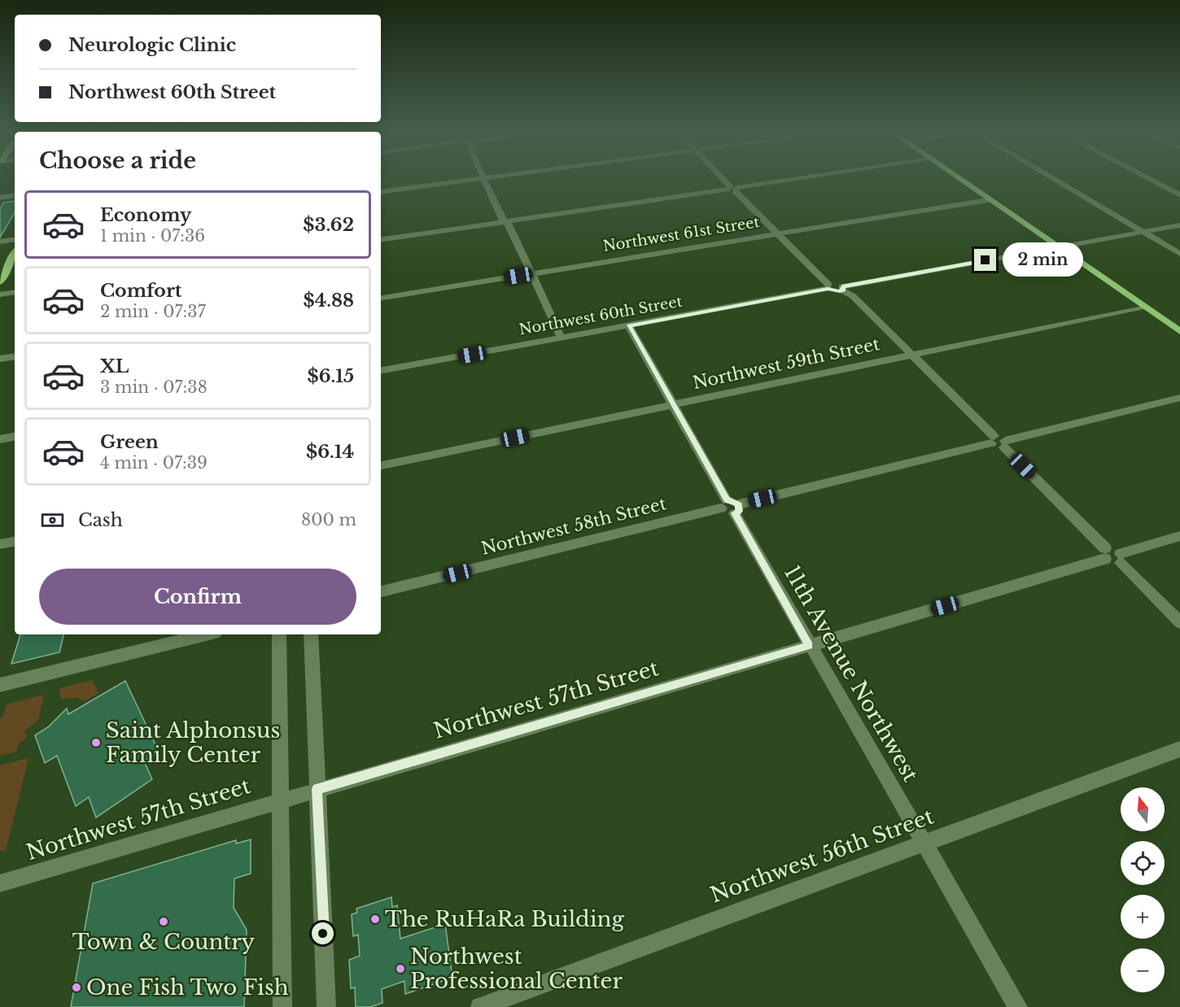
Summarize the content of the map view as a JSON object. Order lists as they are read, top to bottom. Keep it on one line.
{"streets":{"street":["Northwest 61st Street","Northwest 60th Street","Northwest 59th Street","Northwest 58th Street","11th Avenue Northwest","Northwest 57th Street","Northwest 56th Street"]},"crossings":[["11th Avenue Northwest","Northwest 57th Street"],["11th Avenue Northwest","Northwest 56th Street"]],"places":["Saint Alphonsus Family Center","The RuHaRa Building","Town & Country","Northwest Professional Center","One Fish Two Fish"],"north":"top","page":{"banner":["Neurologic Clinic","Northwest 60th Street"],"heading":"Choose a ride","list":[{"name":"Economy","note":"1 min · 07:36","value":"$3.62"},{"name":"Comfort","note":"2 min · 07:37","value":"$4.88"},{"name":"XL","note":"3 min · 07:38","value":"$6.15"},{"name":"Green","note":"4 min · 07:39","value":"$6.14"}],"bubble":"2 min","pay":["Cash","800 m"],"buttons":"Confirm","map_buttons":["+","−"]}}
